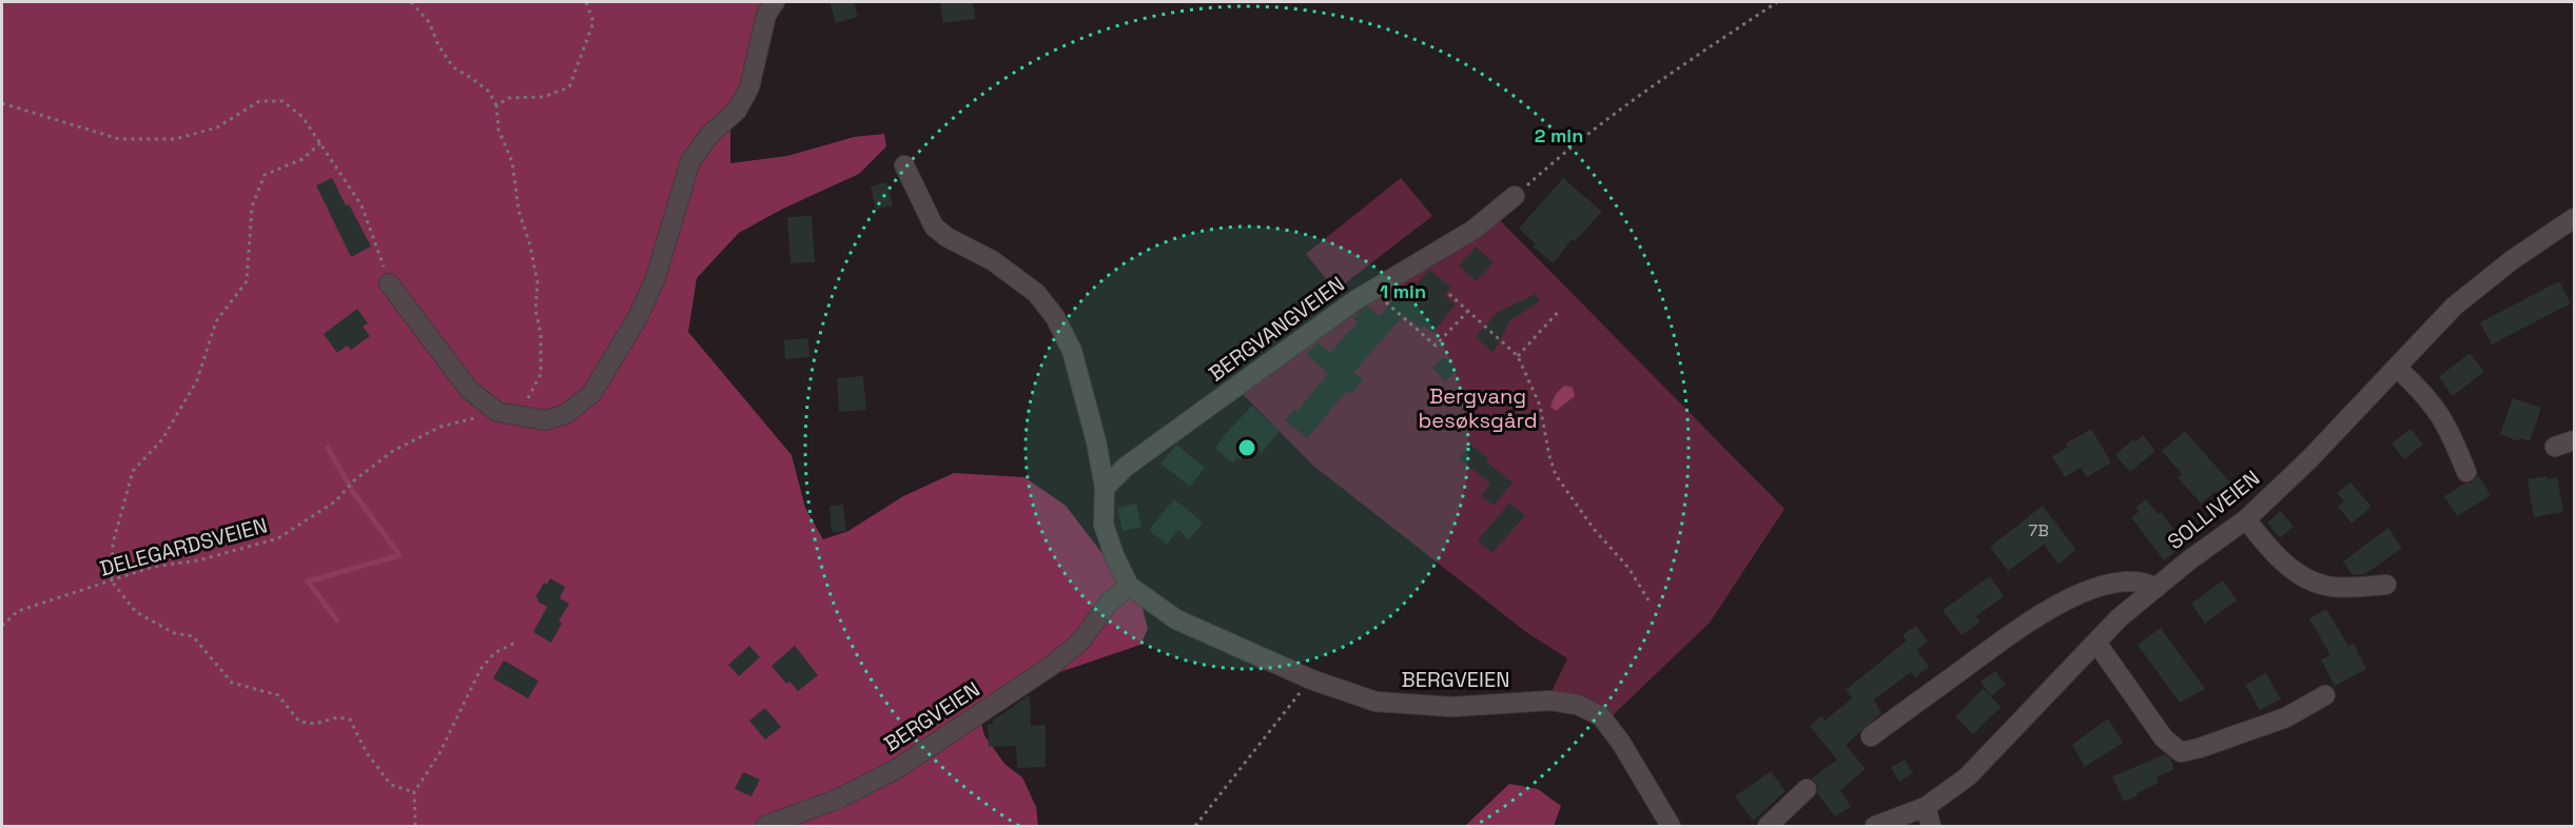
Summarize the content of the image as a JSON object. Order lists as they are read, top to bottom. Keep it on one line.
{"streets":{"street":["BERGVANGVEIEN","SOLLIVEIEN","BERGVEIEN"],"path":["DELEGARDSVEIEN"]},"crossings":[["BERGVANGVEIEN","BERGVEIEN"]],"parks":["Bergvang besøksgård"],"house_numbers":["7B"],"rings":["2 min","1 min"]}
